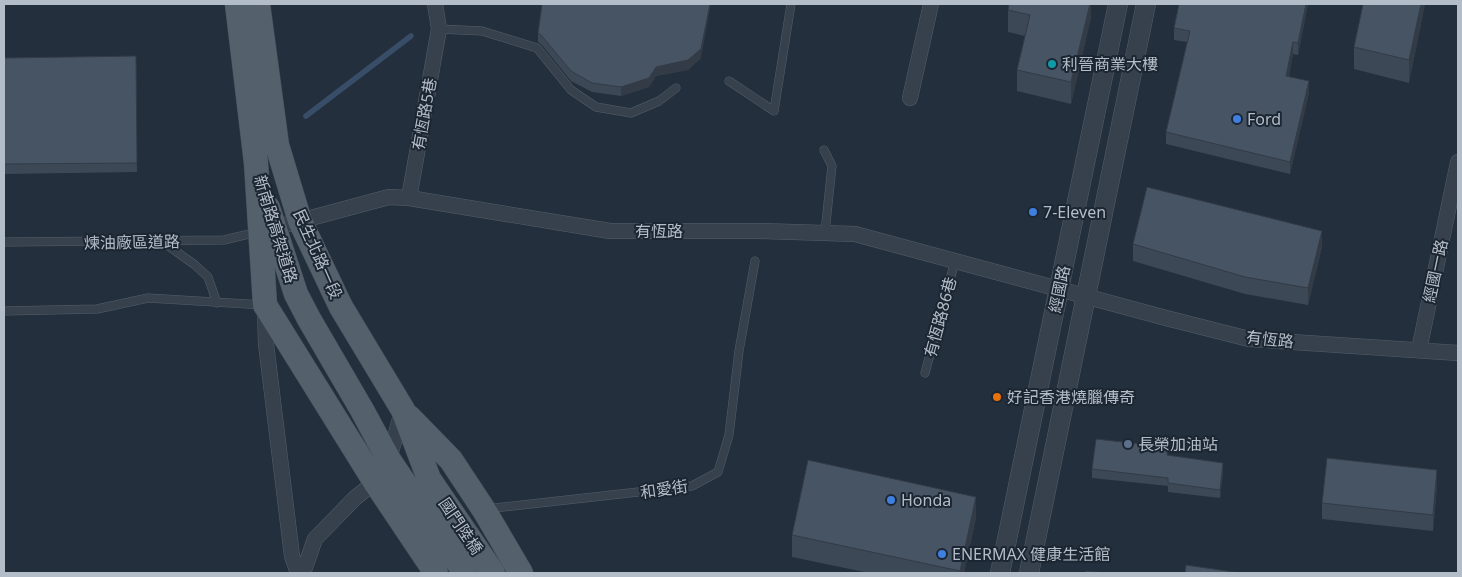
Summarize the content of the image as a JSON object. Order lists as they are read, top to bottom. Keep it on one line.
{"streets":{"main road":["新南路高架道路","民生北路一段","國門陸橋"],"street":["有恆路5巷","有恆路","經國一路","經國路"],"lane":["煉油廠區道路","有恆路86巷","和愛街"]},"crossings":[["有恆路5巷","有恆路"],["新南路高架道路","有恆路"],["新南路高架道路","煉油廠區道路"],["有恆路","煉油廠區道路"],["有恆路","民生北路一段"],["有恆路","經國一路"],["有恆路","經國路"],["有恆路","有恆路86巷"],["民生北路一段","國門陸橋"]],"places":["利晉商業大樓","Ford","7-Eleven","好記香港燒臘傳奇","長榮加油站","Honda","ENERMAX 健康生活館"]}
